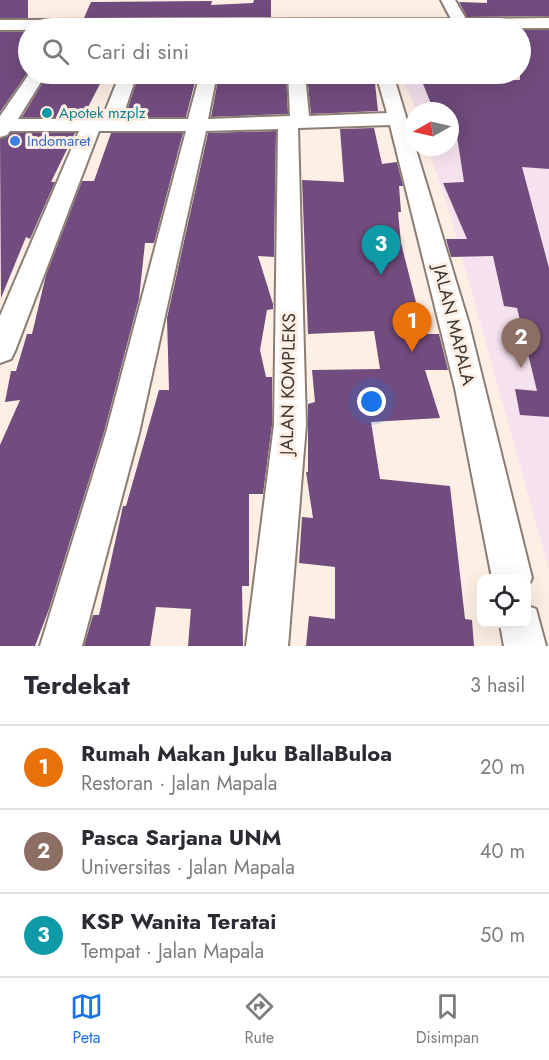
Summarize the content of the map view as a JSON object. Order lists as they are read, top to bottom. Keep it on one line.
{"streets":{"street":["JALAN MAPALA","JALAN KOMPLEKS"]},"places":["Apotek mzplz","Indomaret"],"north":"left","page":{"search":"Cari di sini","pins":["3","1","2"],"heading":["Terdekat","3 hasil"],"list":[{"mark":"1","name":"Rumah Makan Juku BallaBuloa","note":"Restoran · Jalan Mapala","value":"20 m"},{"mark":"2","name":"Pasca Sarjana UNM","note":"Universitas · Jalan Mapala","value":"40 m"},{"mark":"3","name":"KSP Wanita Teratai","note":"Tempat · Jalan Mapala","value":"50 m"}],"nav":["Peta","Rute","Disimpan"]}}
